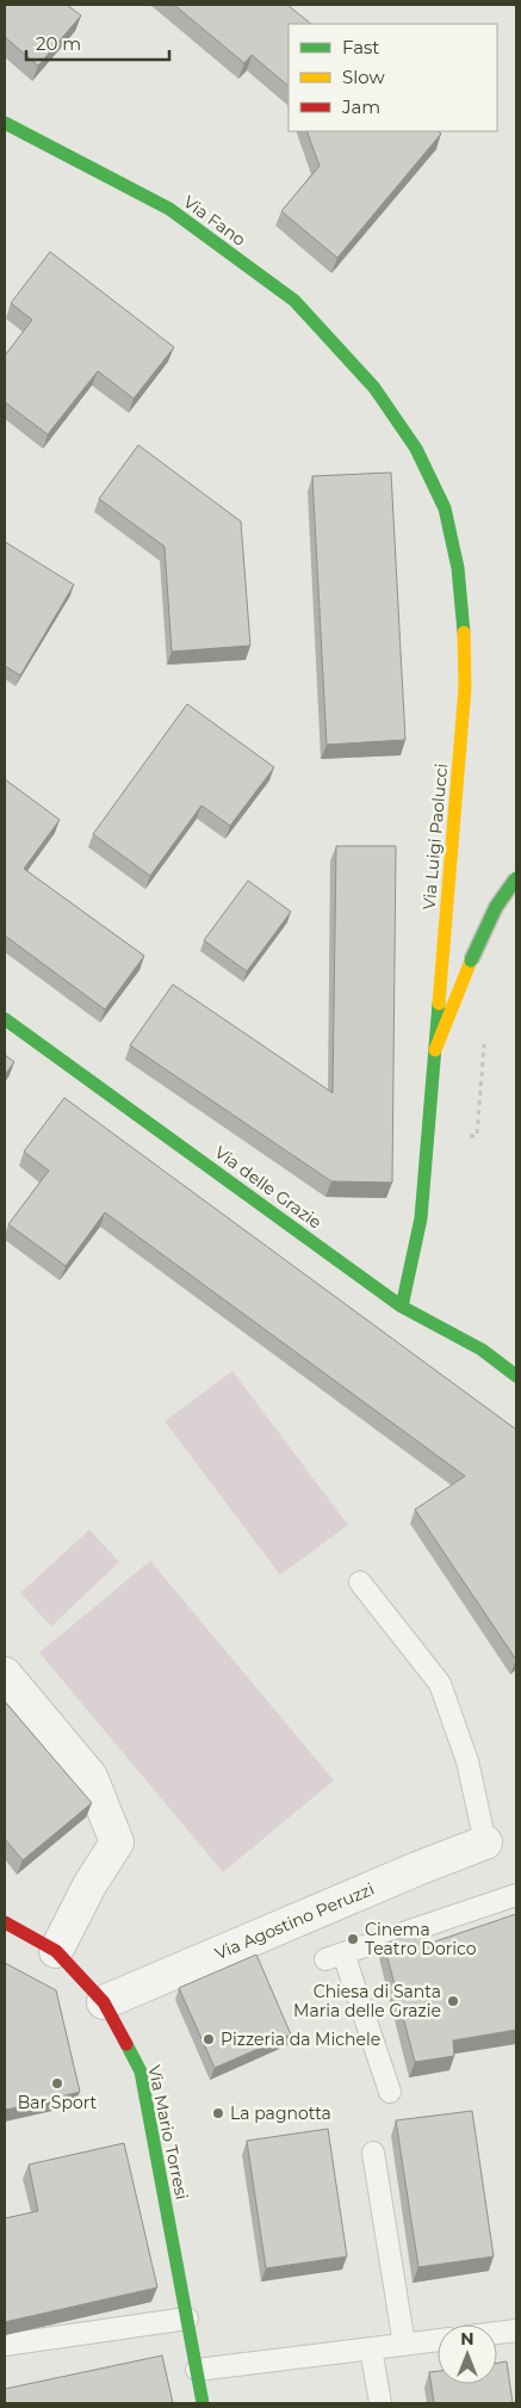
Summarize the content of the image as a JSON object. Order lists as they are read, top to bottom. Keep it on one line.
{"streets":{"main road":["Via Fano","Via Luigi Paolucci","Via delle Grazie","Via Mario Torresi"],"street":["Via Agostino Peruzzi"]},"crossings":[["Via Fano","Via Luigi Paolucci"],["Via Luigi Paolucci","Via delle Grazie"],["Via Agostino Peruzzi","Via Mario Torresi"]],"places":["Cinema Teatro Dorico","Chiesa di Santa Maria delle Grazie","Pizzeria da Michele","Bar Sport","La pagnotta"],"legend":["Fast","Slow","Jam"],"scale_bar":"20 m","north":"top"}
